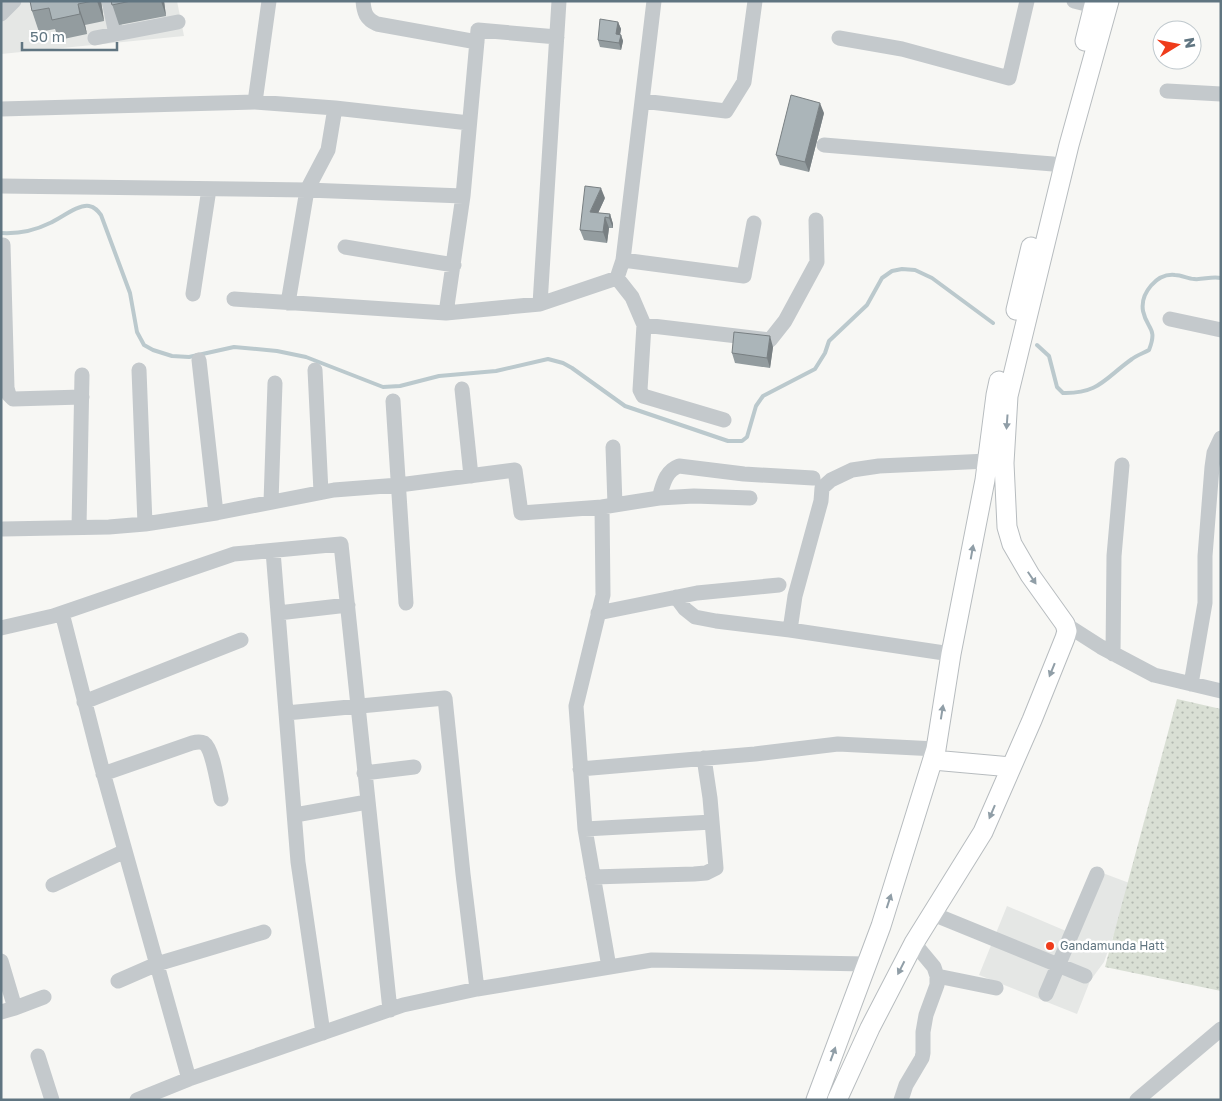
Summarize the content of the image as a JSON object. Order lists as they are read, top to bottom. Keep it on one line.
{"places":["Gandamunda Hatt"],"scale_bar":"50 m","north":"right"}
